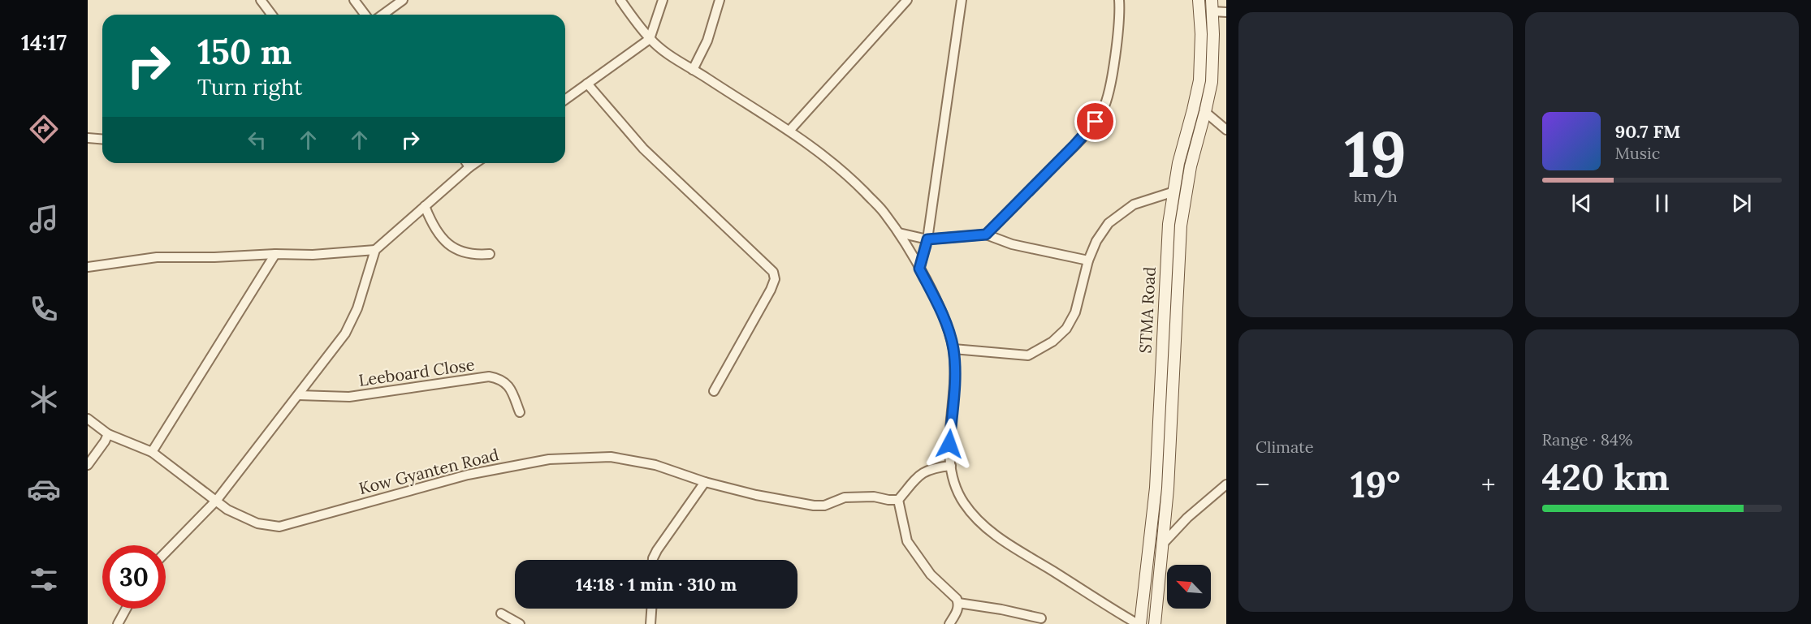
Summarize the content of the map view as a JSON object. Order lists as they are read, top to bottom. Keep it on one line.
{"streets":{"main road":["STMA Road"],"street":["Leeboard Close","Kow Gyanten Road"]},"north":"top left","page":{"tabs":"14:17","tile":[["19","km/h"],"Climate",["Range · 84%","420 km"]],"turn":["150 m","Turn right"],"song":["90.7 FM","Music"],"heat":["−","19°","+"],"limit":"30","trip":"14:18 · 1 min · 310 m"}}
